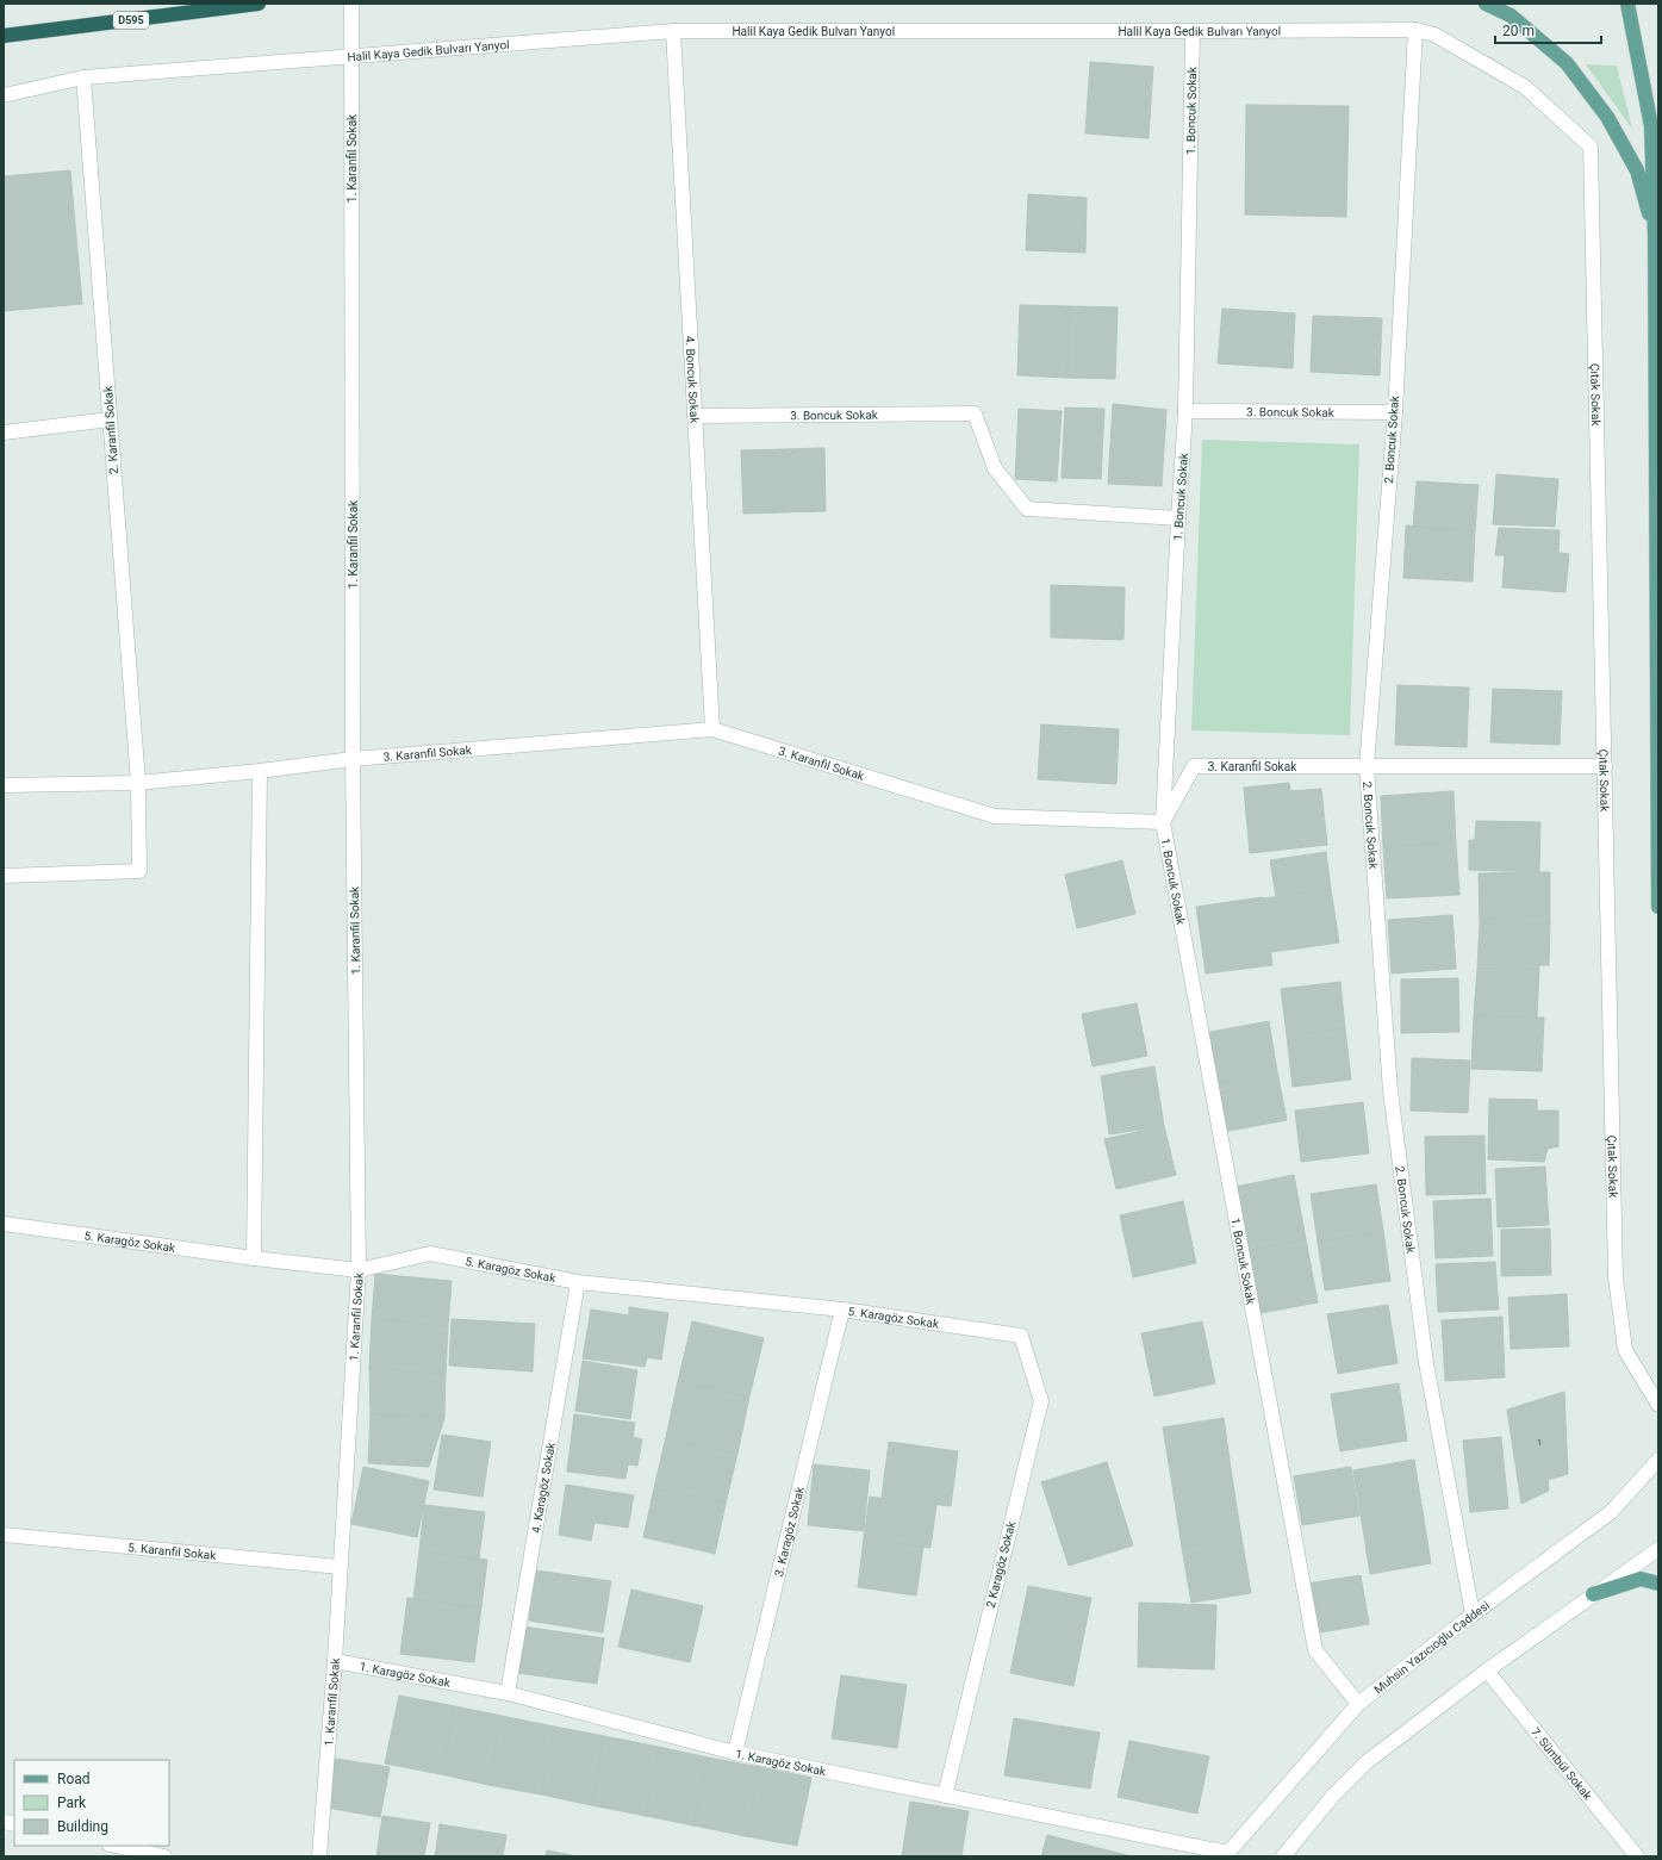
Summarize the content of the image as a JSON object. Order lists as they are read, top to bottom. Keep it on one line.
{"streets":{"highway":["D595"],"street":["Halil Kaya Gedik Bulvarı Yanyol","1. Boncuk Sokak","1. Karanfil Sokak","4. Boncuk Sokak","Çıtak Sokak","3. Boncuk Sokak","2. Karanfil Sokak","2. Boncuk Sokak","3. Karanfil Sokak","5. Karagöz Sokak","4. Karagöz Sokak","3. Karagöz Sokak","5. Karanfil Sokak","2 Karagöz Sokak","Muhsin Yazıcıoğlu Caddesi","1. Karagöz Sokak","7. Sümbül Sokak"]},"crossings":[["Halil Kaya Gedik Bulvarı Yanyol","1. Boncuk Sokak"],["Halil Kaya Gedik Bulvarı Yanyol","1. Karanfil Sokak"],["Halil Kaya Gedik Bulvarı Yanyol","4. Boncuk Sokak"],["Halil Kaya Gedik Bulvarı Yanyol","Çıtak Sokak"],["Halil Kaya Gedik Bulvarı Yanyol","2. Karanfil Sokak"],["Halil Kaya Gedik Bulvarı Yanyol","2. Boncuk Sokak"],["1. Boncuk Sokak","3. Boncuk Sokak"],["1. Boncuk Sokak","3. Karanfil Sokak"],["1. Boncuk Sokak","Muhsin Yazıcıoğlu Caddesi"],["1. Karanfil Sokak","3. Karanfil Sokak"],["1. Karanfil Sokak","5. Karagöz Sokak"],["1. Karanfil Sokak","5. Karanfil Sokak"],["1. Karanfil Sokak","1. Karagöz Sokak"],["4. Boncuk Sokak","3. Boncuk Sokak"],["4. Boncuk Sokak","3. Karanfil Sokak"],["Çıtak Sokak","3. Karanfil Sokak"],["3. Boncuk Sokak","2. Boncuk Sokak"],["2. Karanfil Sokak","3. Karanfil Sokak"],["2. Boncuk Sokak","3. Karanfil Sokak"],["2. Boncuk Sokak","Muhsin Yazıcıoğlu Caddesi"],["5. Karagöz Sokak","4. Karagöz Sokak"],["5. Karagöz Sokak","3. Karagöz Sokak"],["5. Karagöz Sokak","2 Karagöz Sokak"],["4. Karagöz Sokak","1. Karagöz Sokak"],["3. Karagöz Sokak","1. Karagöz Sokak"],["2 Karagöz Sokak","1. Karagöz Sokak"],["Muhsin Yazıcıoğlu Caddesi","1. Karagöz Sokak"]],"house_numbers":["1"],"legend":["Road","Park","Building"],"scale_bar":"20 m"}
